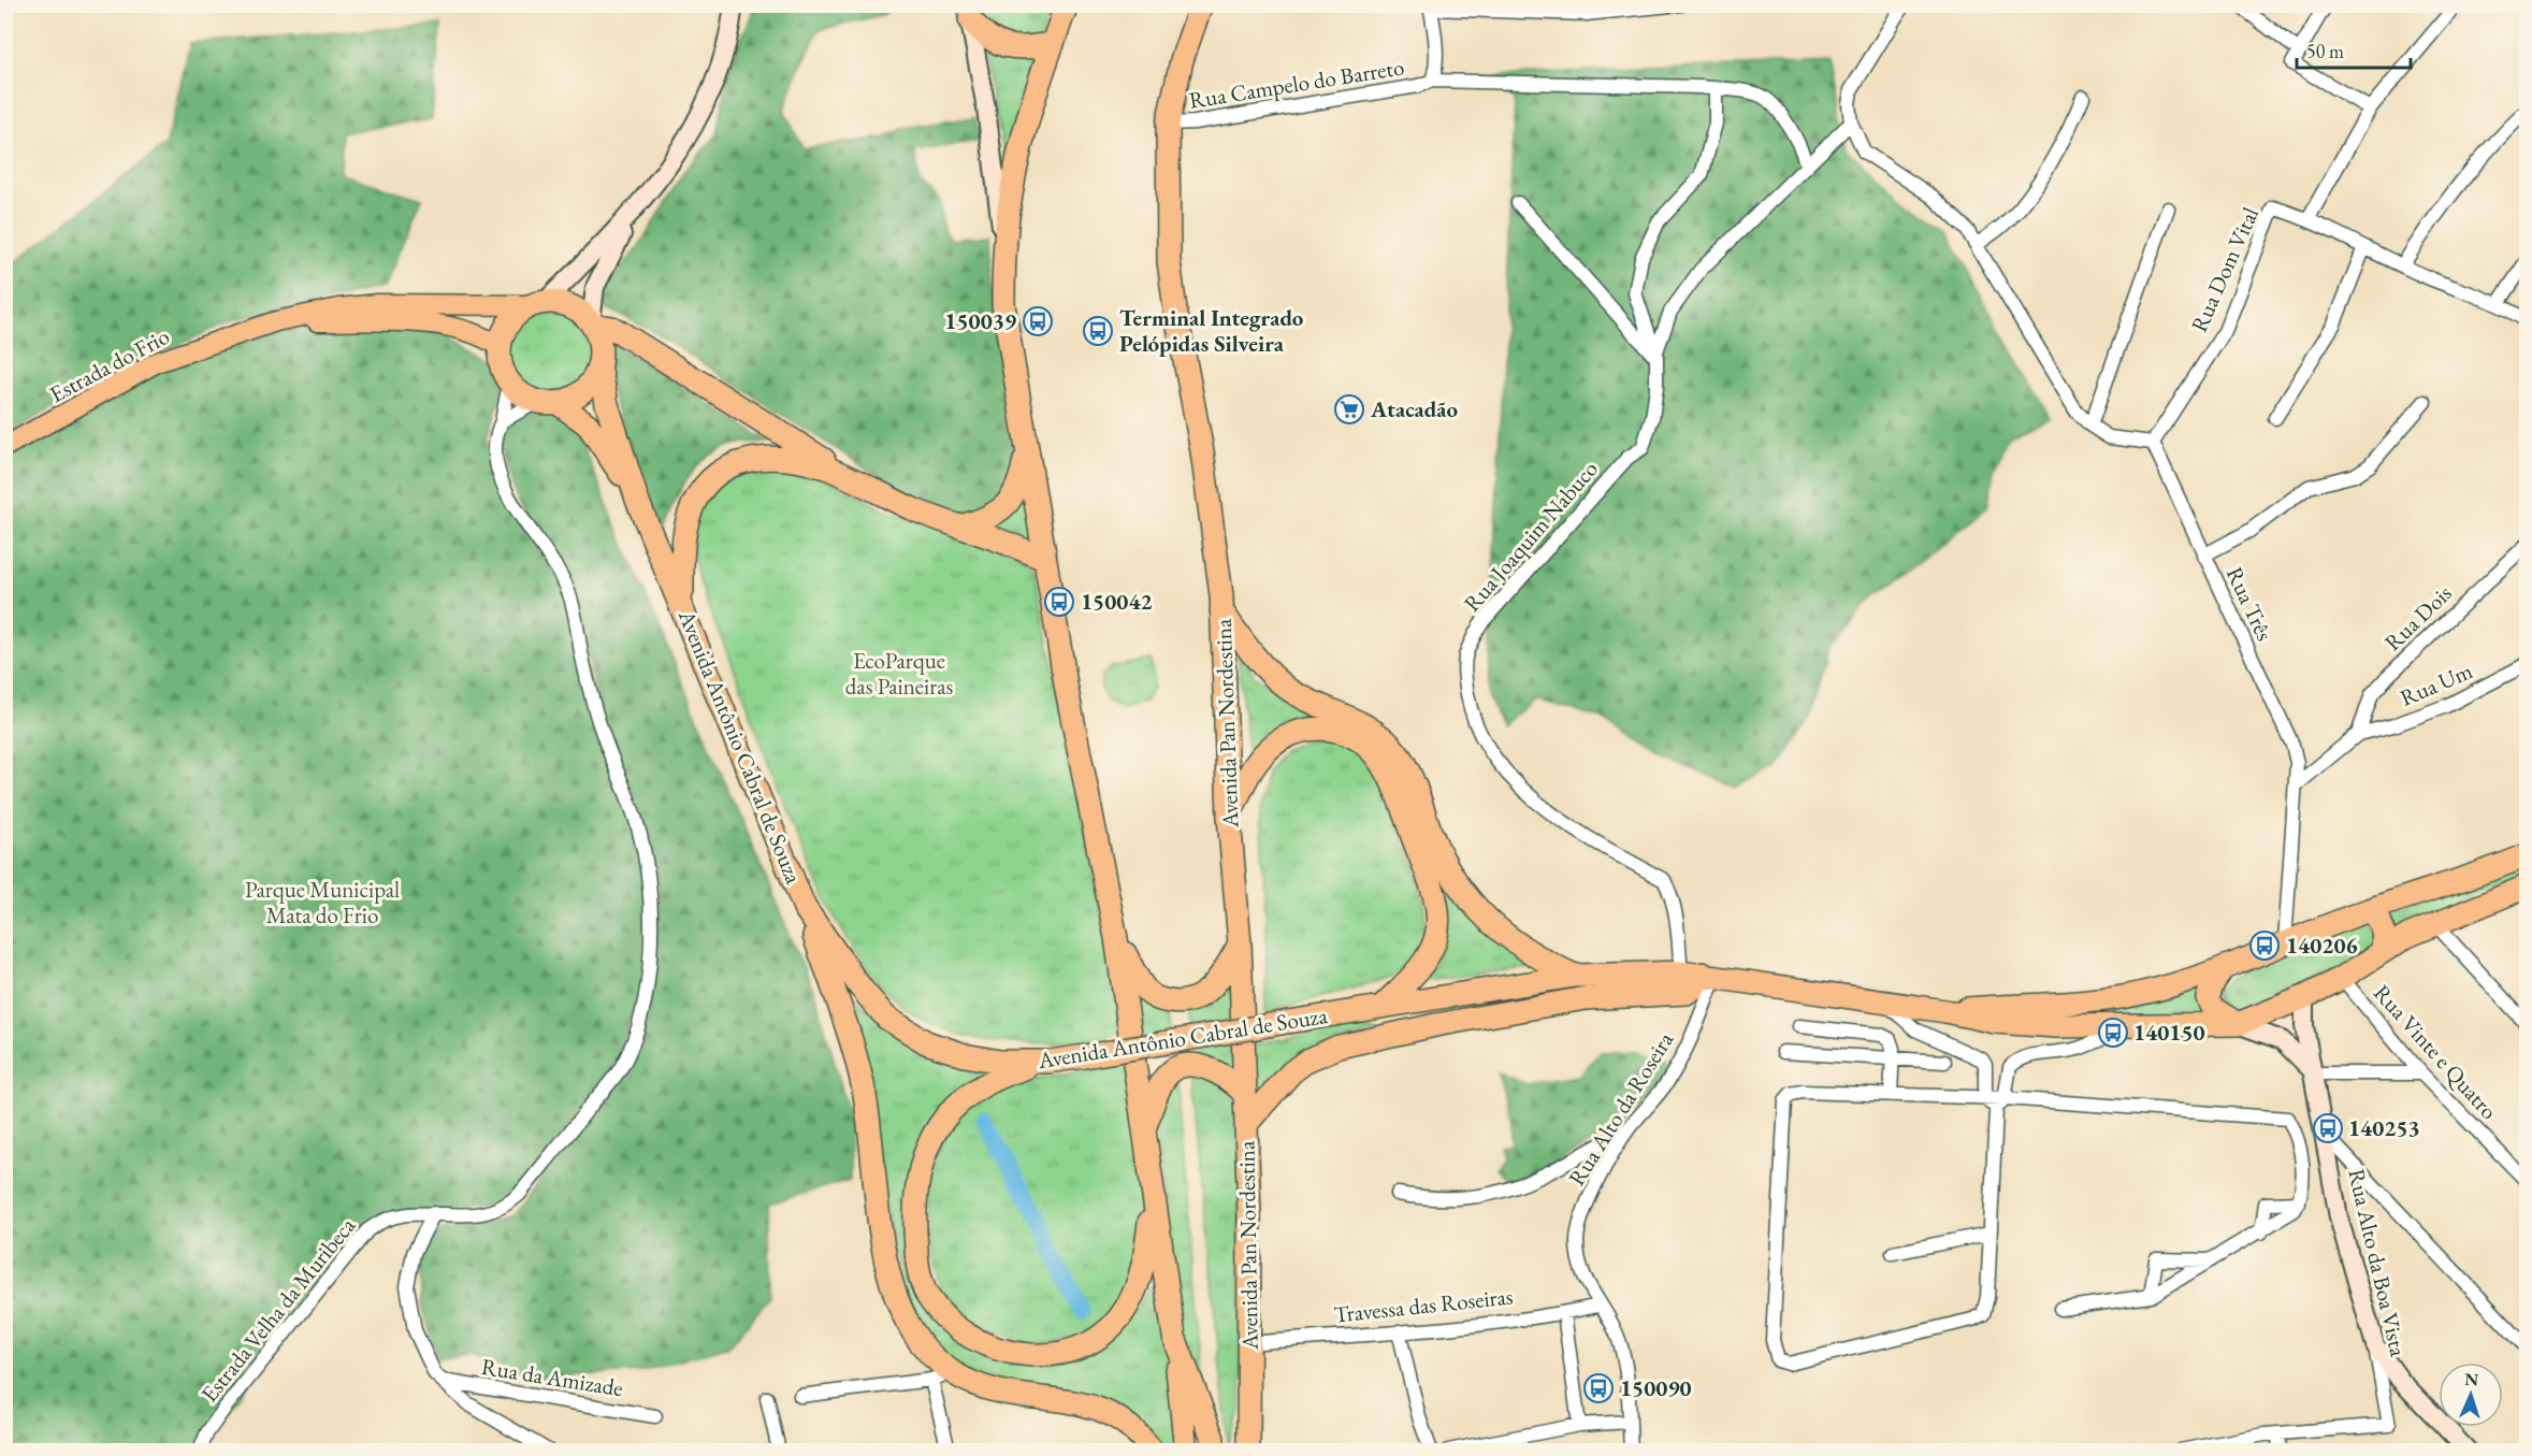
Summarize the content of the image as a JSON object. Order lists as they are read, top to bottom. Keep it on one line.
{"streets":{"highway":["Avenida Pan Nordestina","Avenida Antônio Cabral de Souza"],"main road":["Estrada do Frio","Rua Alto da Boa Vista"],"street":["Rua Campelo do Barreto","Rua Dom Vital","Rua Joaquim Nabuco","Rua Três","Rua Dois","Rua Um","Rua Vinte e Quatro","Rua Alto da Roseira","Travessa das Roseiras","Estrada Velha da Muribeca","Rua da Amizade"]},"crossings":[["Rua Campelo do Barreto","Avenida Pan Nordestina"],["Rua Dom Vital","Rua Três"],["Estrada do Frio","Avenida Antônio Cabral de Souza"],["Estrada do Frio","Estrada Velha da Muribeca"],["Rua Joaquim Nabuco","Avenida Antônio Cabral de Souza"],["Rua Joaquim Nabuco","Rua Alto da Roseira"],["Rua Três","Avenida Antônio Cabral de Souza"],["Rua Dois","Rua Um"],["Avenida Pan Nordestina","Travessa das Roseiras"],["Avenida Antônio Cabral de Souza","Rua Vinte e Quatro"],["Avenida Antônio Cabral de Souza","Rua Alto da Roseira"],["Avenida Antônio Cabral de Souza","Rua Alto da Boa Vista"],["Avenida Antônio Cabral de Souza","Estrada Velha da Muribeca"],["Rua Alto da Roseira","Travessa das Roseiras"]],"parks":["EcoParque das Paineiras","Parque Municipal Mata do Frio"],"places":{"bus stop":["150039","Terminal Integrado Pelópidas Silveira","150042","140206","140150","140253","150090"],"supermarket":["Atacadão"]},"scale_bar":"50 m","north":"top"}
